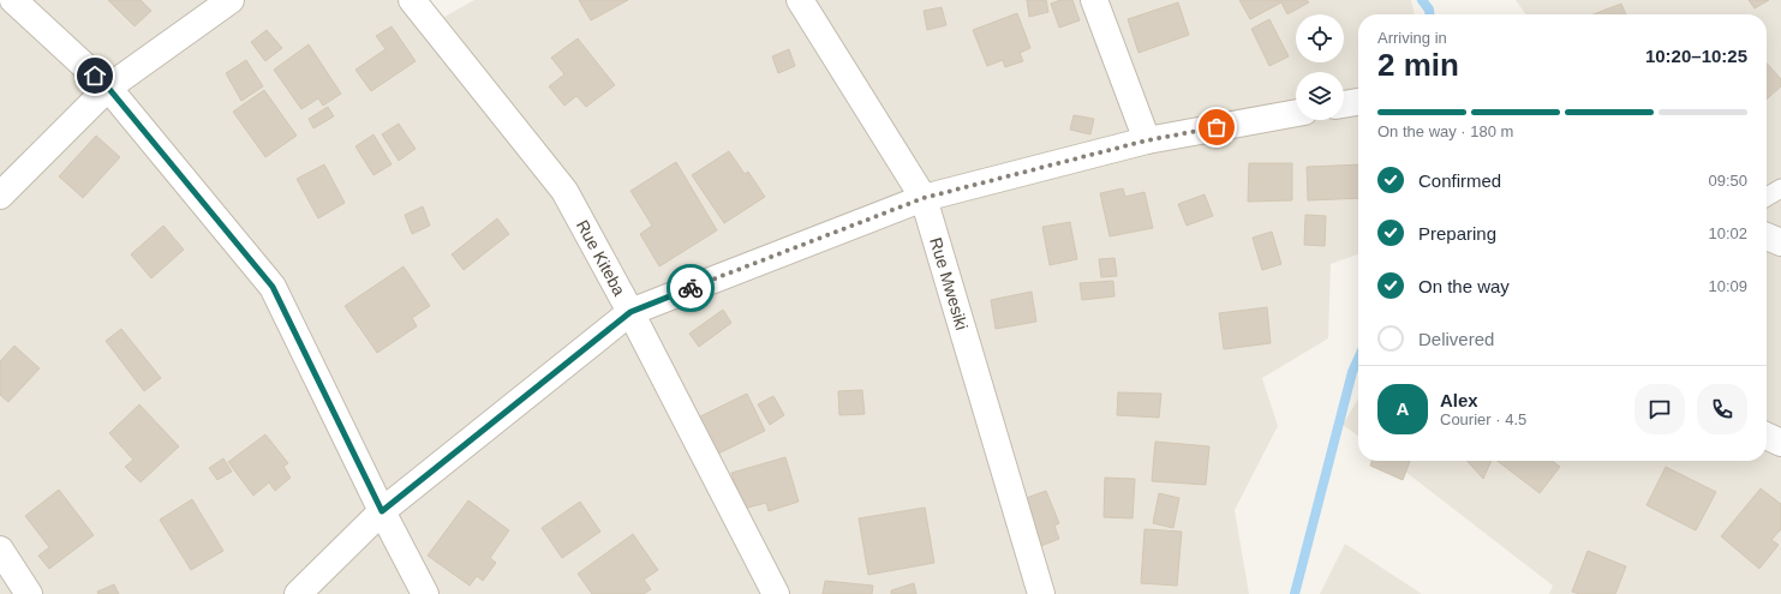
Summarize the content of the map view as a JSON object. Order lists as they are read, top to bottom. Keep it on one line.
{"streets":{"street":["Rue Kiteba","Rue Mwesiki"]},"page":{"heading":["2 min","Arriving in","10:20–10:25"],"panel":["Alex","Courier · 4.5"],"bar":"On the way · 180 m","list":[["Confirmed","09:50"],["Preparing","10:02"],["On the way","10:09"],"Delivered"],"round":"A"}}
